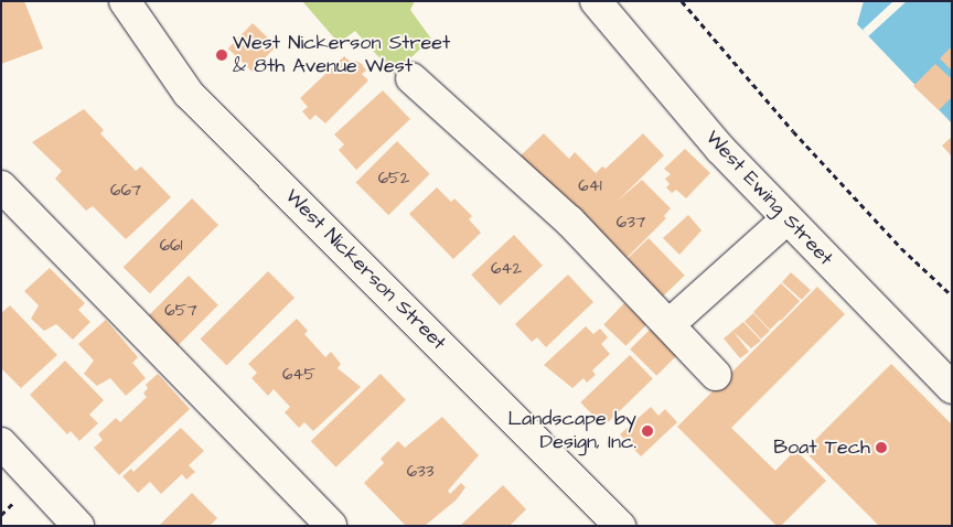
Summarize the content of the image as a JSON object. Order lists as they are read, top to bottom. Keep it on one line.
{"streets":{"main road":["West Ewing Street","West Nickerson Street"]},"places":["West Nickerson Street & 8th Avenue West","Landscape by Design, Inc.","Boat Tech"],"house_numbers":["652","641","667","637","661","642","657","645","633"]}
